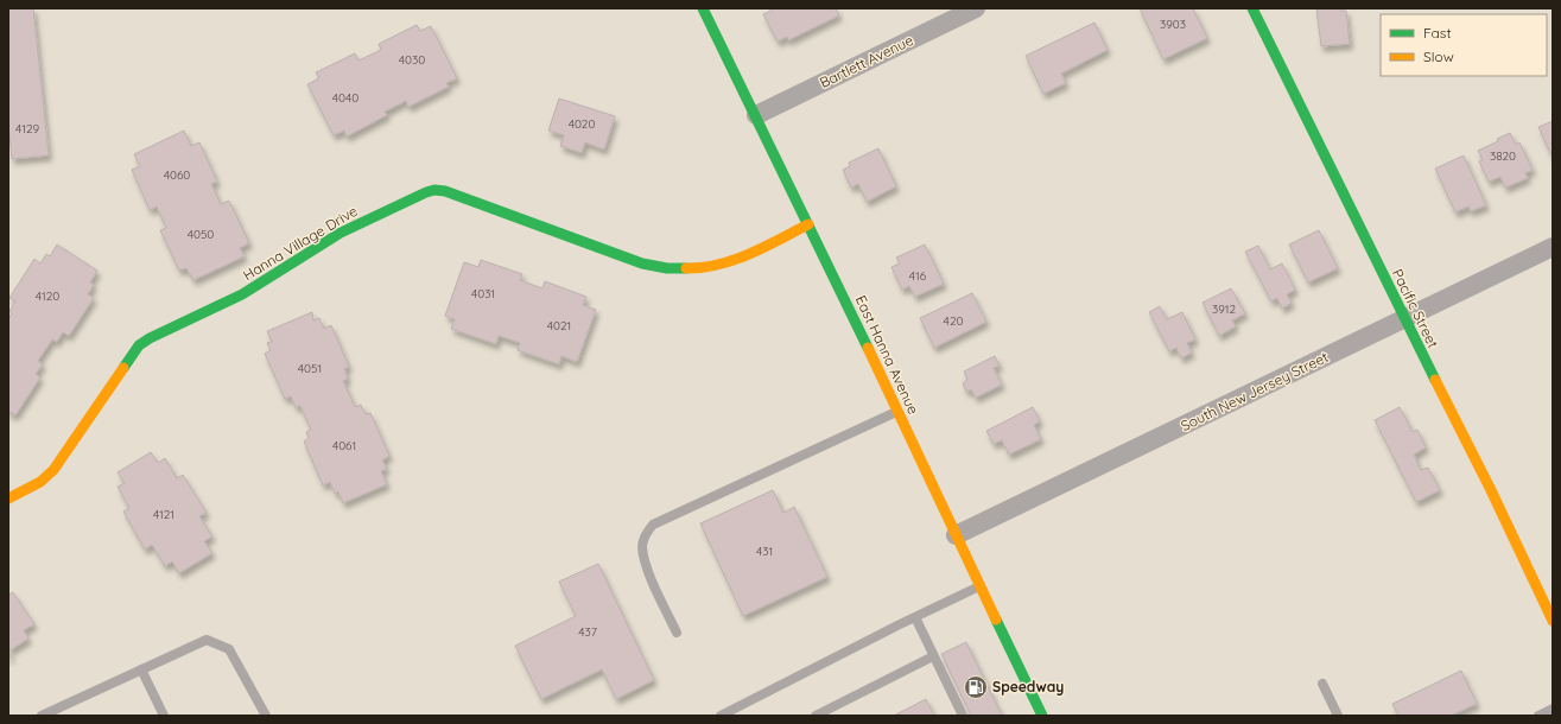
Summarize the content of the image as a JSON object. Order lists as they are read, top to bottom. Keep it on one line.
{"streets":{"street":["Bartlett Avenue","Hanna Village Drive","Pacific Street","East Hanna Avenue","South New Jersey Street"]},"crossings":[["Bartlett Avenue","East Hanna Avenue"],["Hanna Village Drive","East Hanna Avenue"],["Pacific Street","South New Jersey Street"],["East Hanna Avenue","South New Jersey Street"]],"places":{"fuel station":["Speedway"]},"house_numbers":["3903","4030","4040","4020","4129","3820","4060","4050","416","4031","4120","3912","420","4021","4051","4061","4121","431","437"],"legend":["Fast","Slow"]}
